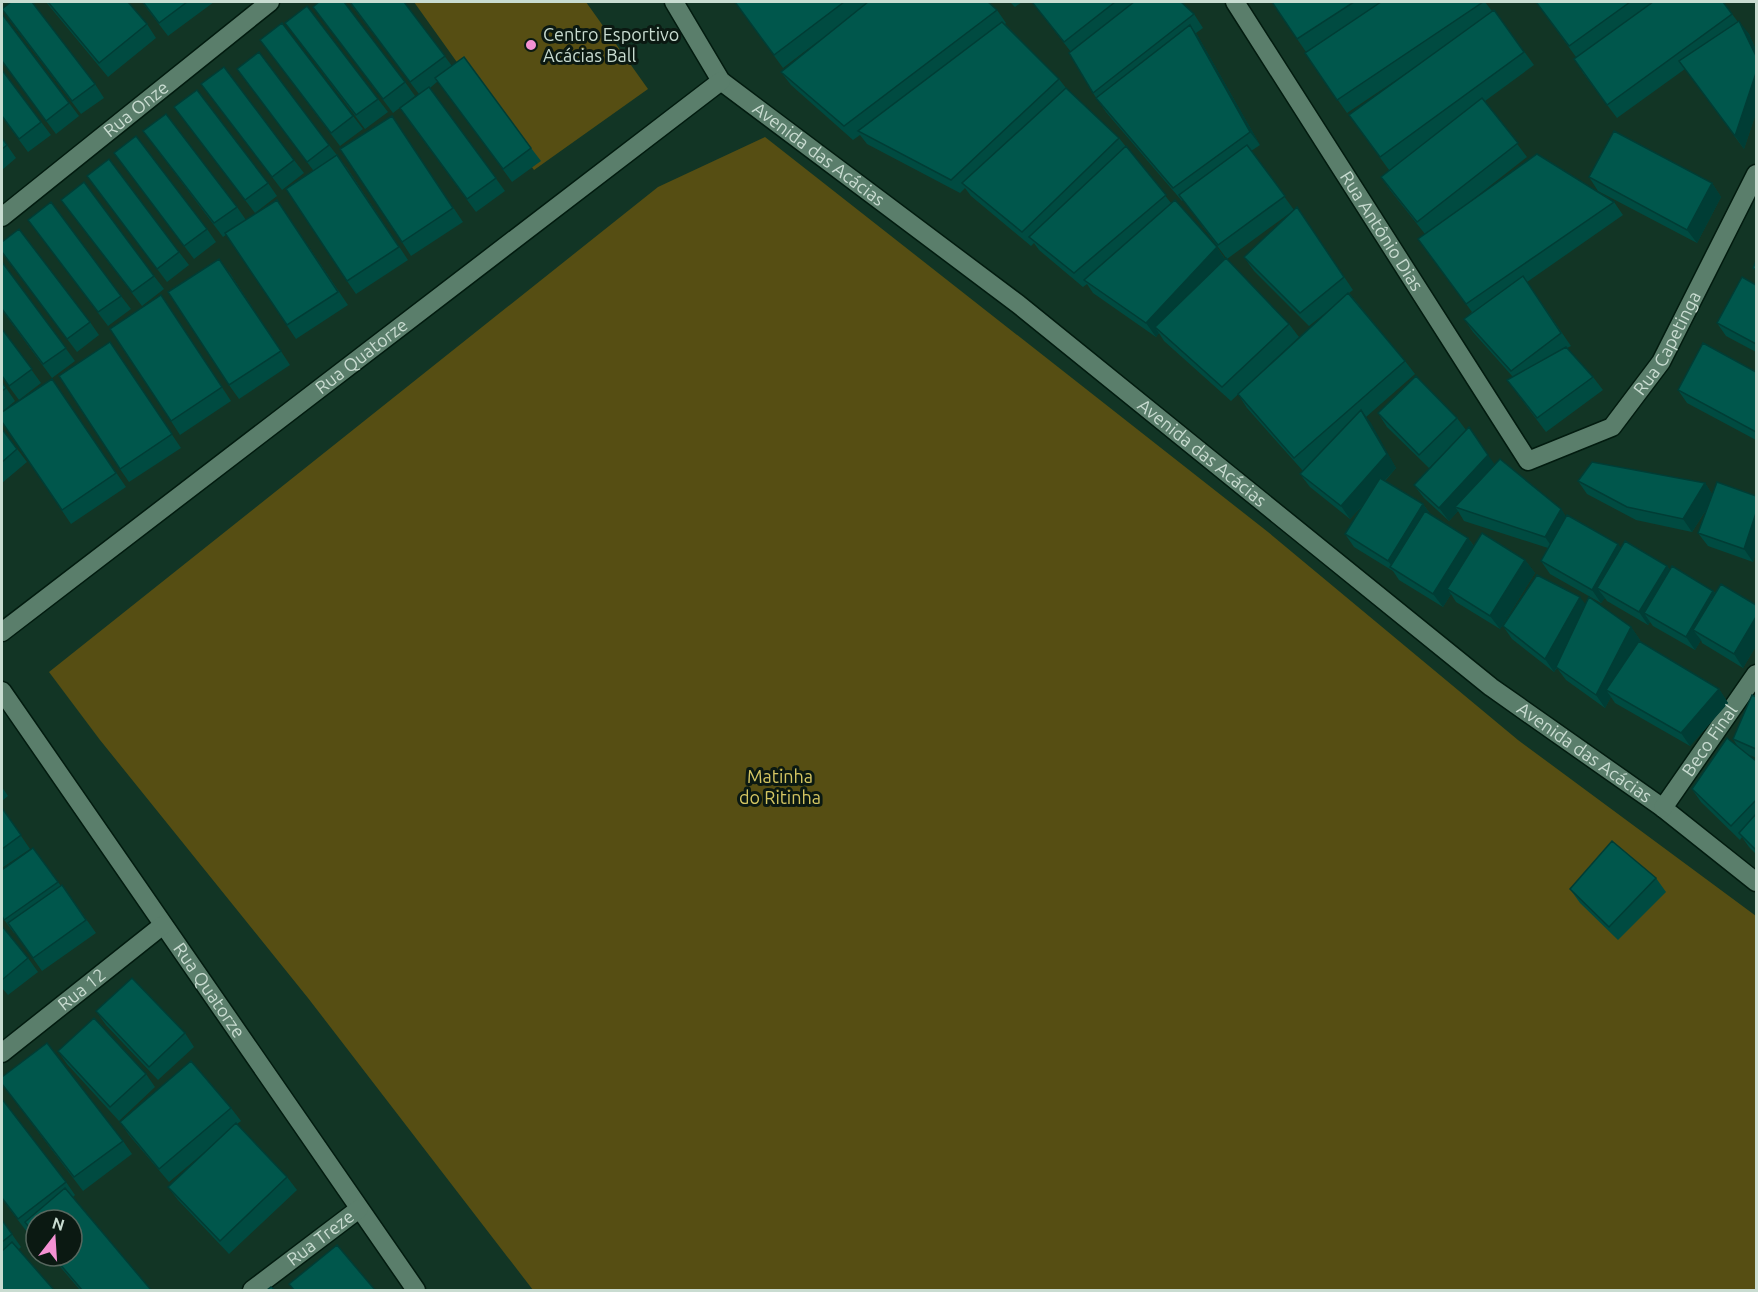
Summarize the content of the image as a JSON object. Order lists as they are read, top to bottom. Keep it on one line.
{"streets":{"street":["Rua Onze","Avenida das Acácias","Rua Antônio Dias","Rua Capetinga","Rua Quatorze","Beco Final","Rua 12","Rua Treze"]},"crossings":[["Avenida das Acácias","Rua Quatorze"],["Avenida das Acácias","Beco Final"],["Rua Antônio Dias","Rua Capetinga"],["Rua Quatorze","Rua 12"],["Rua Quatorze","Rua Treze"]],"parks":["Matinha do Ritinha"],"places":["Centro Esportivo Acácias Ball"],"north":"top"}
